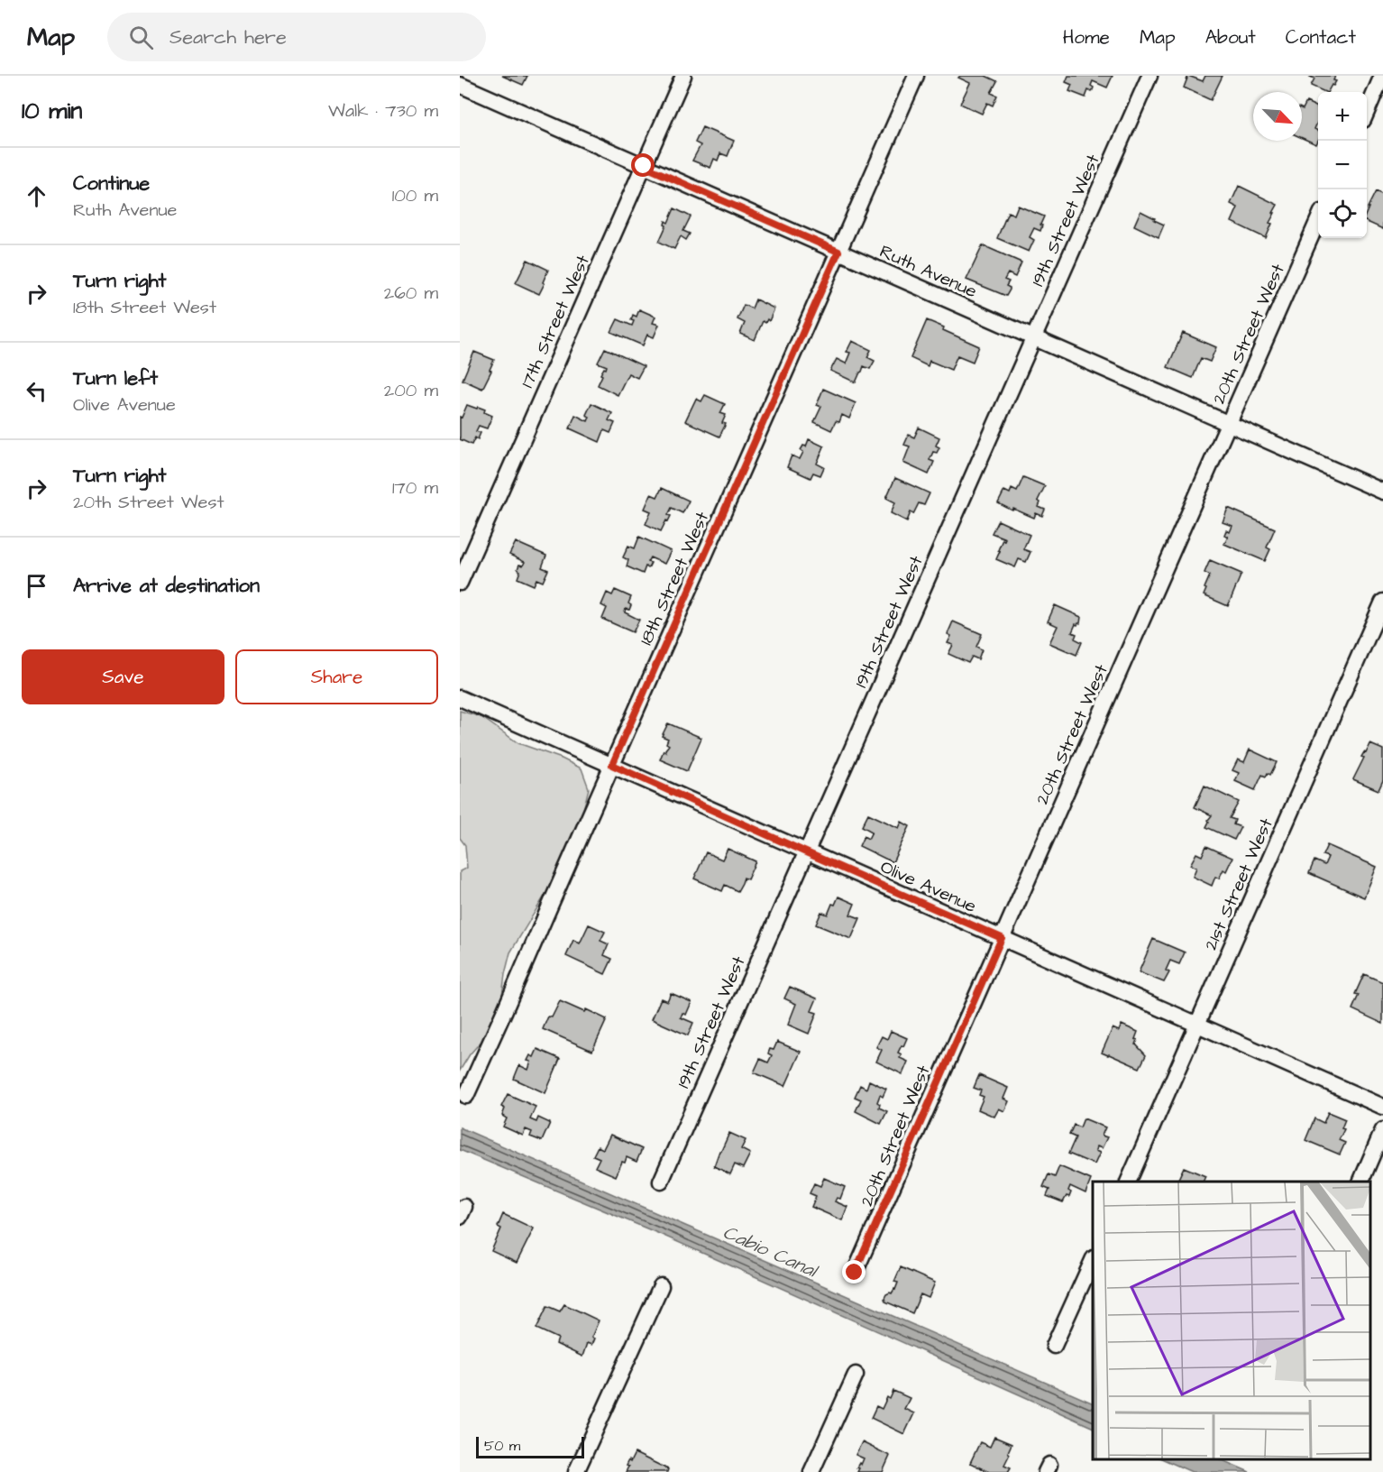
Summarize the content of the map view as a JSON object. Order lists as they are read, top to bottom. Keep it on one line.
{"streets":{"street":["19th Street West","Ruth Avenue","17th Street West","20th Street West","18th Street West","21st Street West","Olive Avenue"]},"crossings":[["19th Street West","Ruth Avenue"],["19th Street West","Olive Avenue"],["Ruth Avenue","17th Street West"],["Ruth Avenue","20th Street West"],["Ruth Avenue","18th Street West"],["20th Street West","Olive Avenue"],["18th Street West","Olive Avenue"],["21st Street West","Olive Avenue"]],"water":["Cabio Canal"],"scale_bar":"50 m","north":"bottom right","page":{"header":"Map","search":"Search here","nav":["Home","Map","About","Contact"],"heading":["10 min","Walk · 730 m"],"map_buttons":["+","−"],"list":[["Continue","Ruth Avenue","100 m"],["Turn right","18th Street West","260 m"],["Turn left","Olive Avenue","200 m"],["Turn right","20th Street West","170 m"],"Arrive at destination"],"buttons":["Save","Share"],"scale":"50 m"}}
